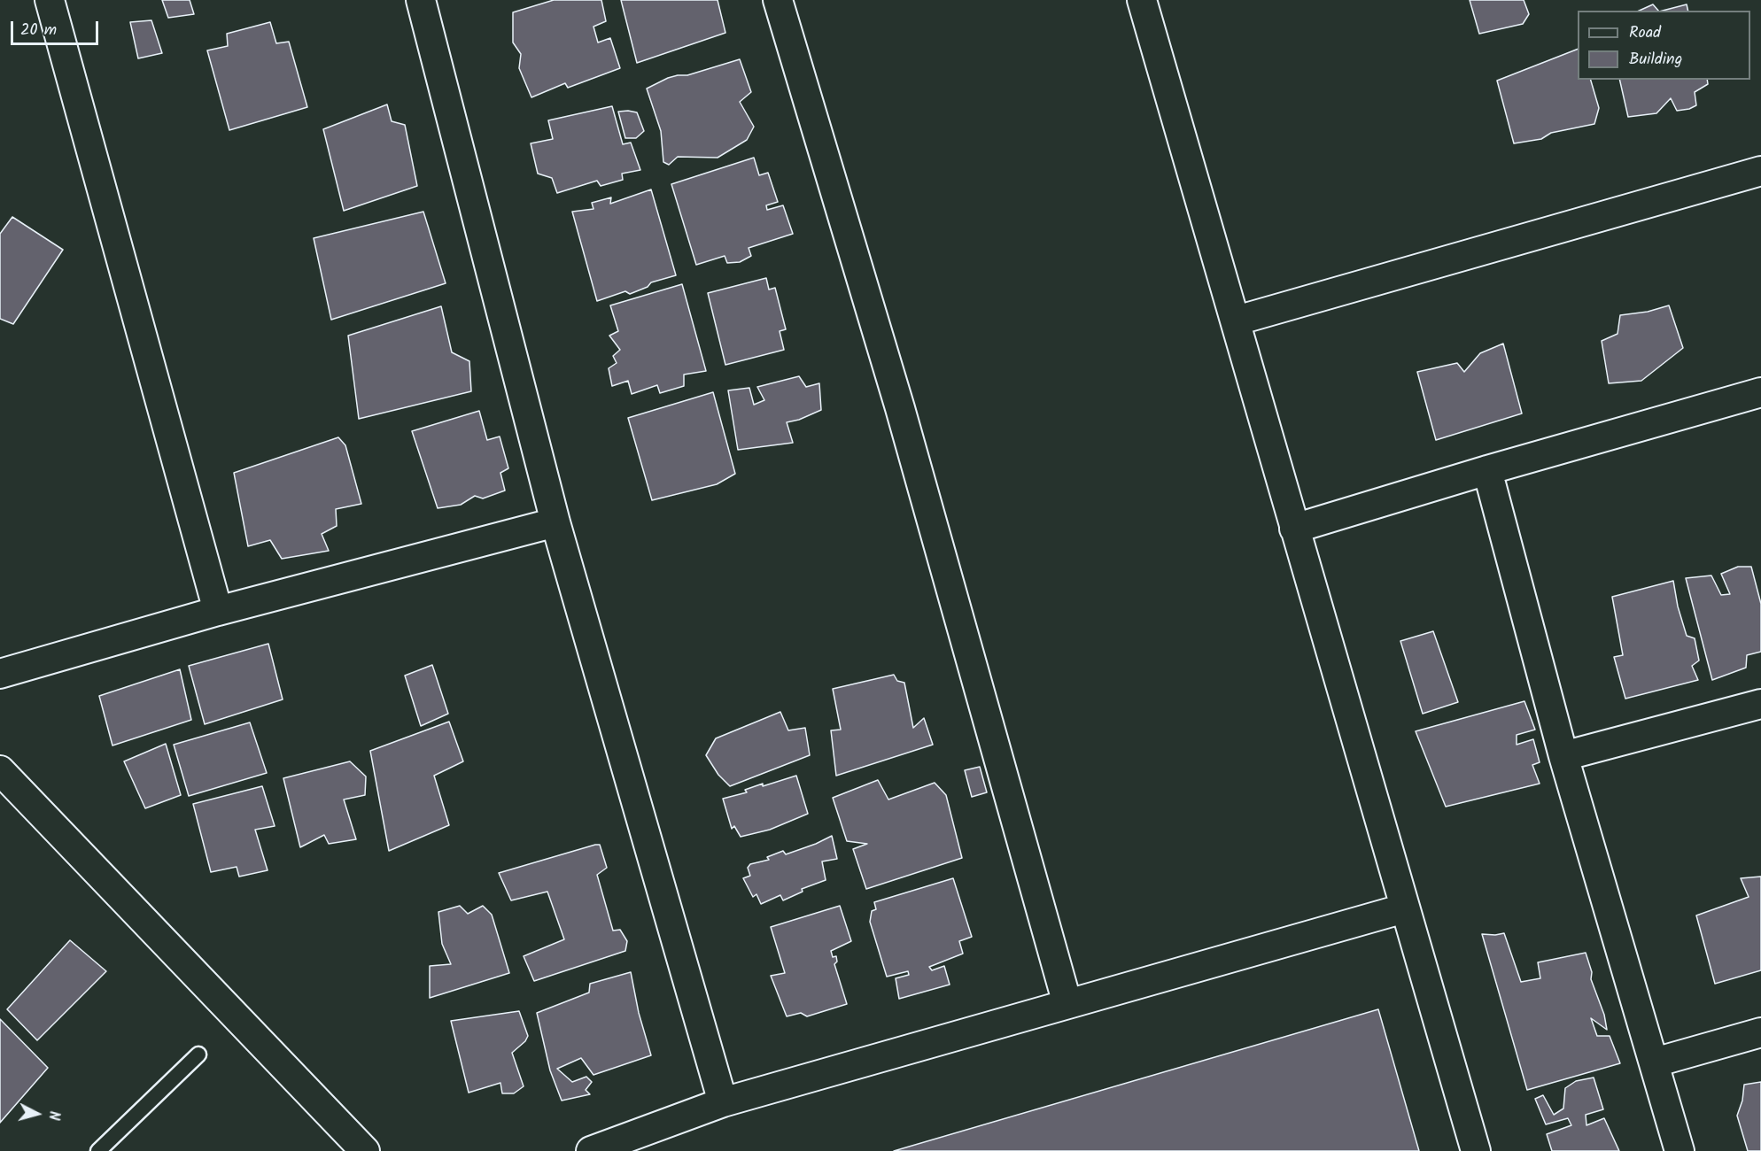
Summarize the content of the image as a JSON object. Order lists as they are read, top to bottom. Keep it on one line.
{"legend":["Road","Building"],"scale_bar":"20 m","north":"right"}
